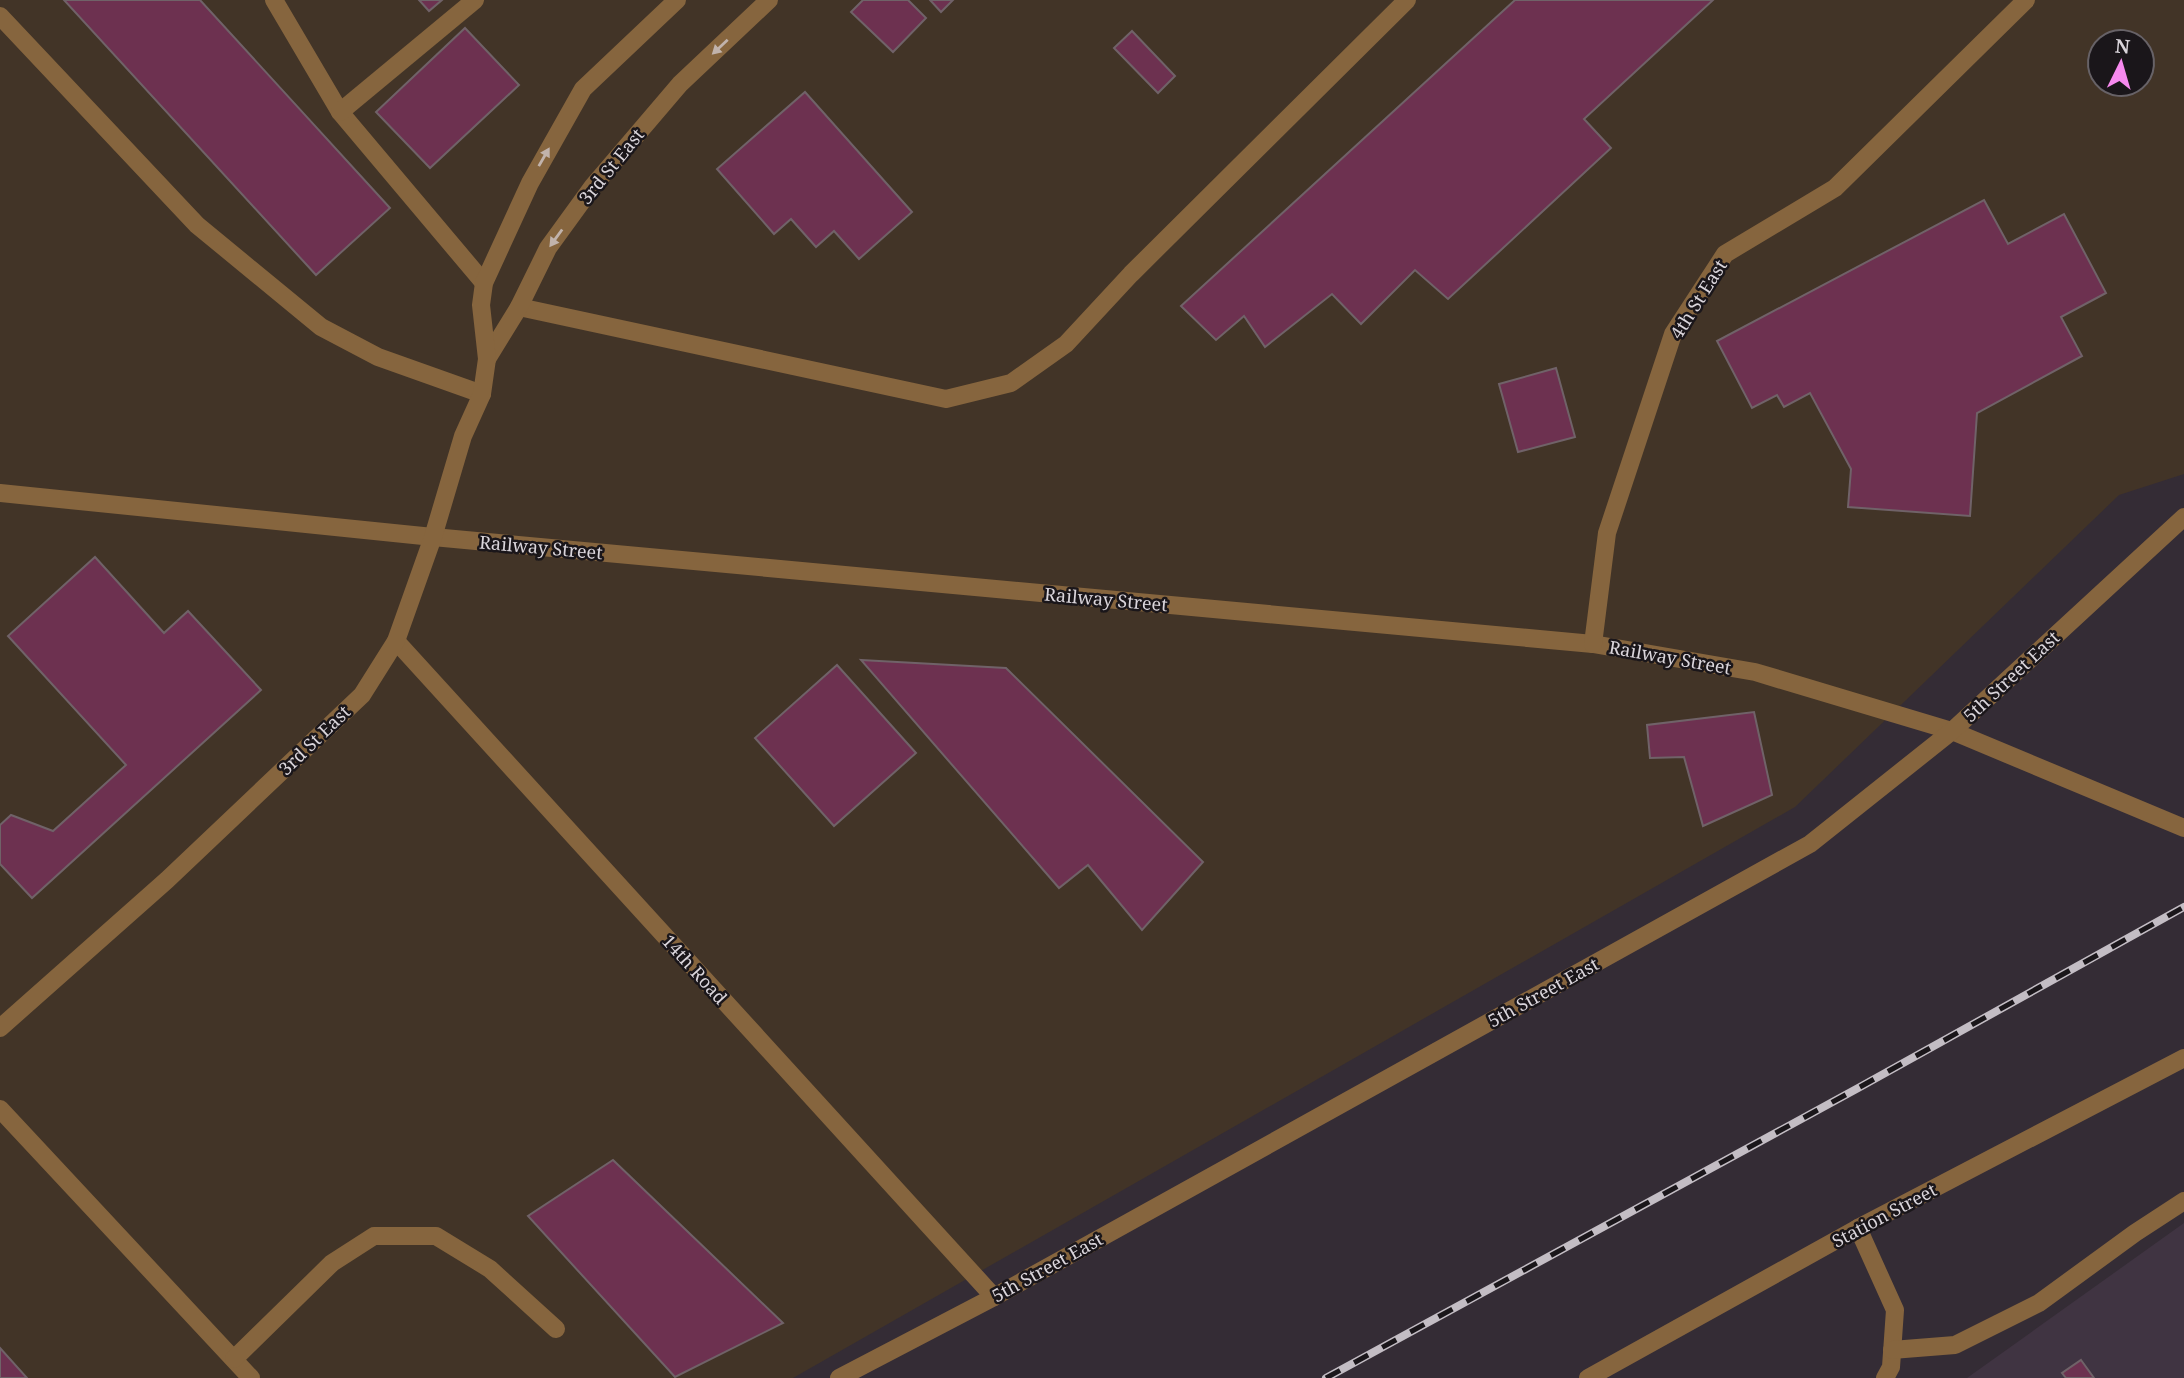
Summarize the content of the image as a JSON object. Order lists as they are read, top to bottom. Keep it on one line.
{"streets":{"street":["3rd St East","4th St East","Railway Street","5th Street East","14th Road","Station Street"]},"crossings":[["3rd St East","Railway Street"],["3rd St East","14th Road"],["4th St East","Railway Street"],["Railway Street","5th Street East"],["5th Street East","14th Road"]],"north":"top"}
